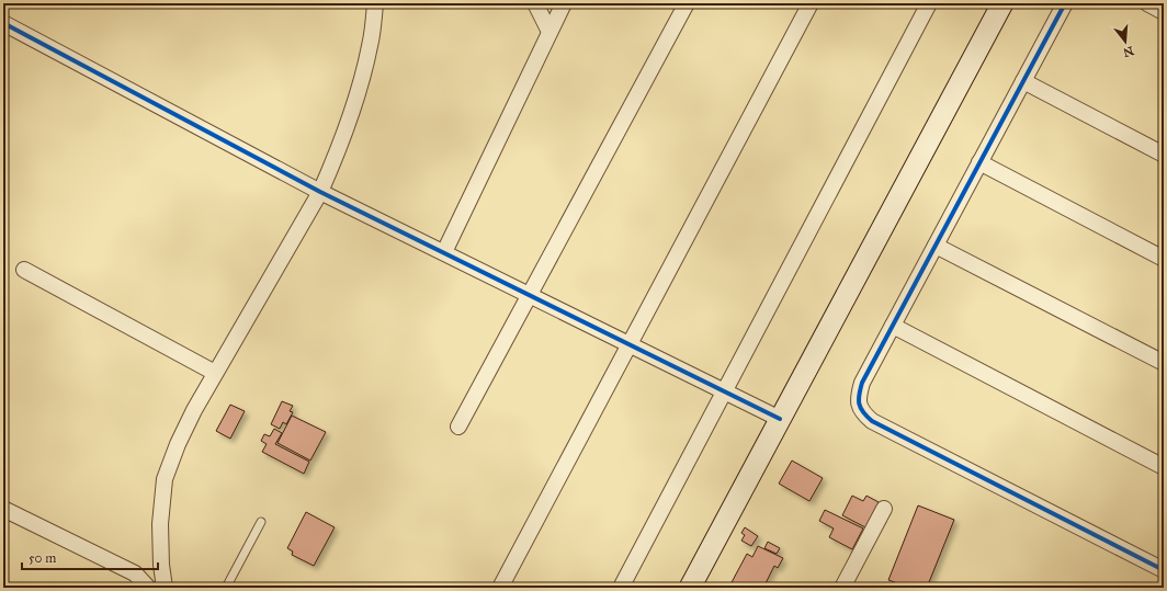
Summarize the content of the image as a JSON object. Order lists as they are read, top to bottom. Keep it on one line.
{"scale_bar":"50 m","north":"bottom"}
